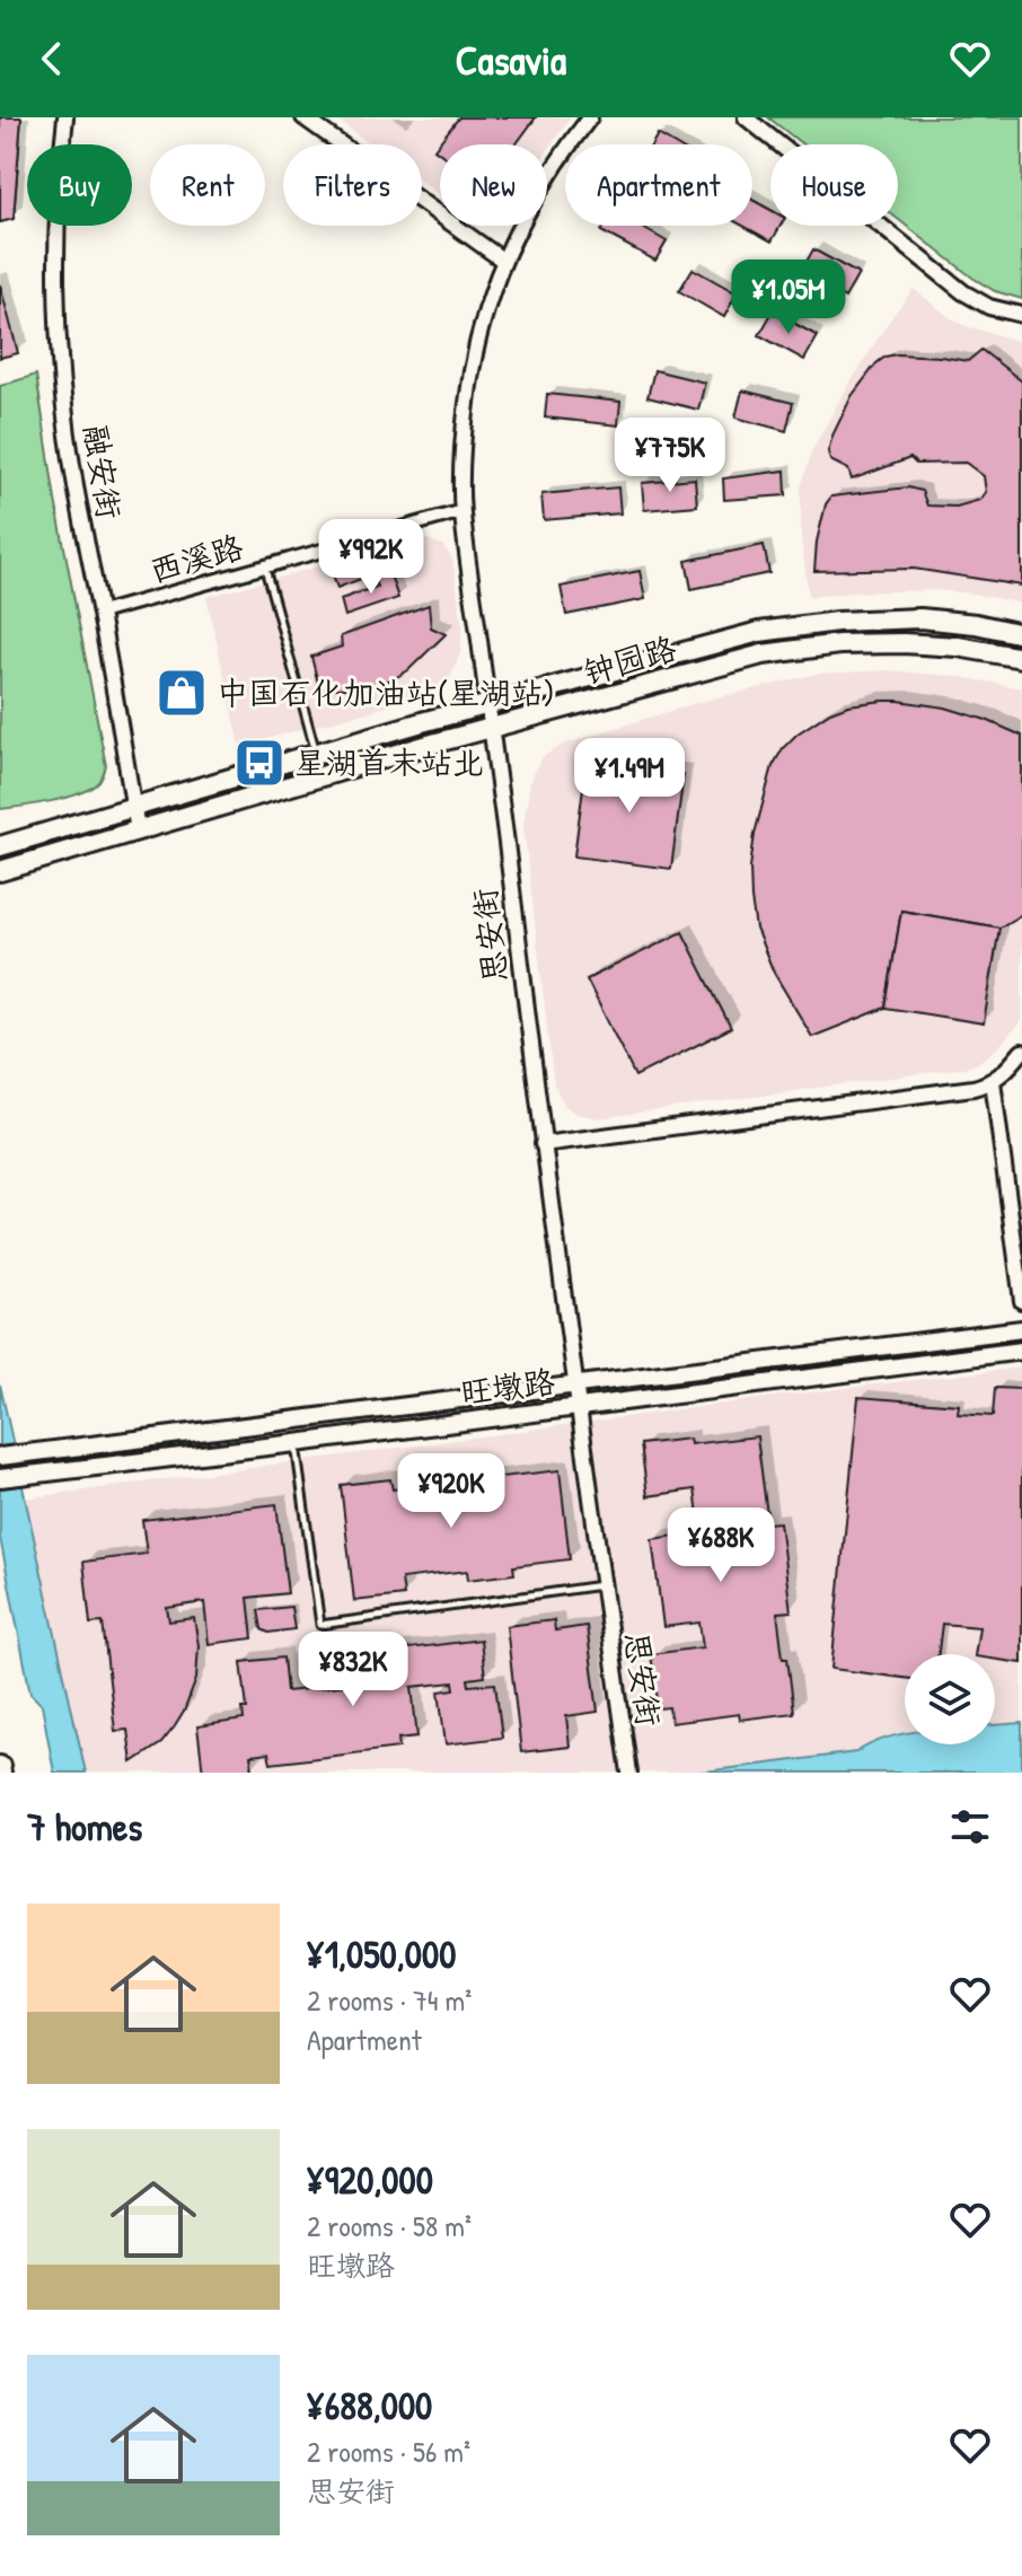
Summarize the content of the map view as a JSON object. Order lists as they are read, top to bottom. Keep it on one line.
{"streets":{"main road":["钟园路","旺墩路"],"street":["融安街","西溪路","思安街"]},"crossings":[["融安街","西溪路"],["融安街","钟园路"],["西溪路","思安街"],["钟园路","思安街"],["思安街","旺墩路"]],"places":{"shop":["中国石化加油站(星湖站)"],"bus stop":["星湖首末站北"]},"page":{"header":"Casavia","chip":["Buy","Rent","Filters","New","Apartment","House"],"price":["¥1.05M","¥775K","¥992K","¥1.49M","¥920K","¥688K","¥832K"],"heading":"7 homes","list":[{"name":"¥1,050,000","note":"2 rooms · 74 m² · Apartment"},{"name":"¥920,000","note":"2 rooms · 58 m² · 旺墩路"},{"name":"¥688,000","note":"2 rooms · 56 m² · 思安街"}]}}
